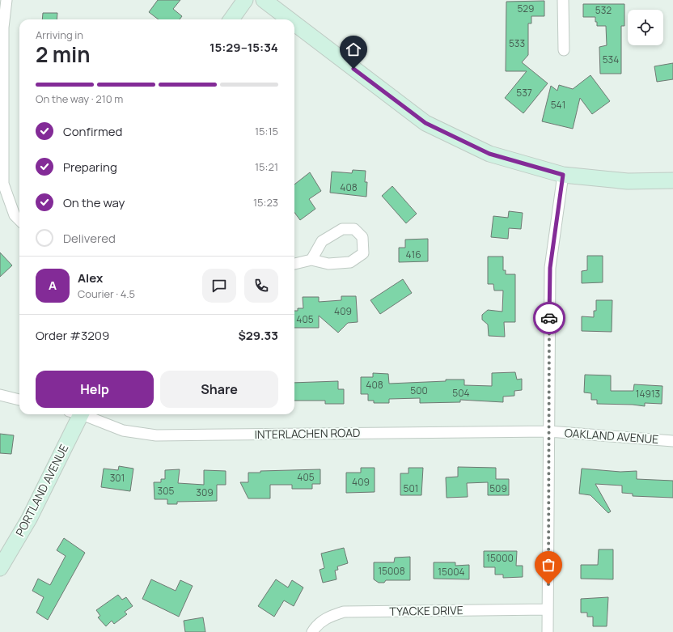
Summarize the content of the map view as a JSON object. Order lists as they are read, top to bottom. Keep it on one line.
{"streets":{"street":["INTERLACHEN ROAD","OAKLAND AVENUE","PORTLAND AVENUE","TYACKE DRIVE"]},"crossings":[["INTERLACHEN ROAD","OAKLAND AVENUE"]],"house_numbers":["529","532","533","534","537","541","408","416","409","405","408","500","504","14913","405","301","409","501","509","305","309","15000","15008","15004"],"page":{"heading":["2 min","Arriving in","15:29–15:34"],"panel":["Alex","Courier · 4.5","Order #3209","$29.33"],"bar":"On the way · 210 m","list":[["Confirmed","15:15"],["Preparing","15:21"],["On the way","15:23"],"Delivered"],"round":"A","buttons":["Help","Share"]}}
